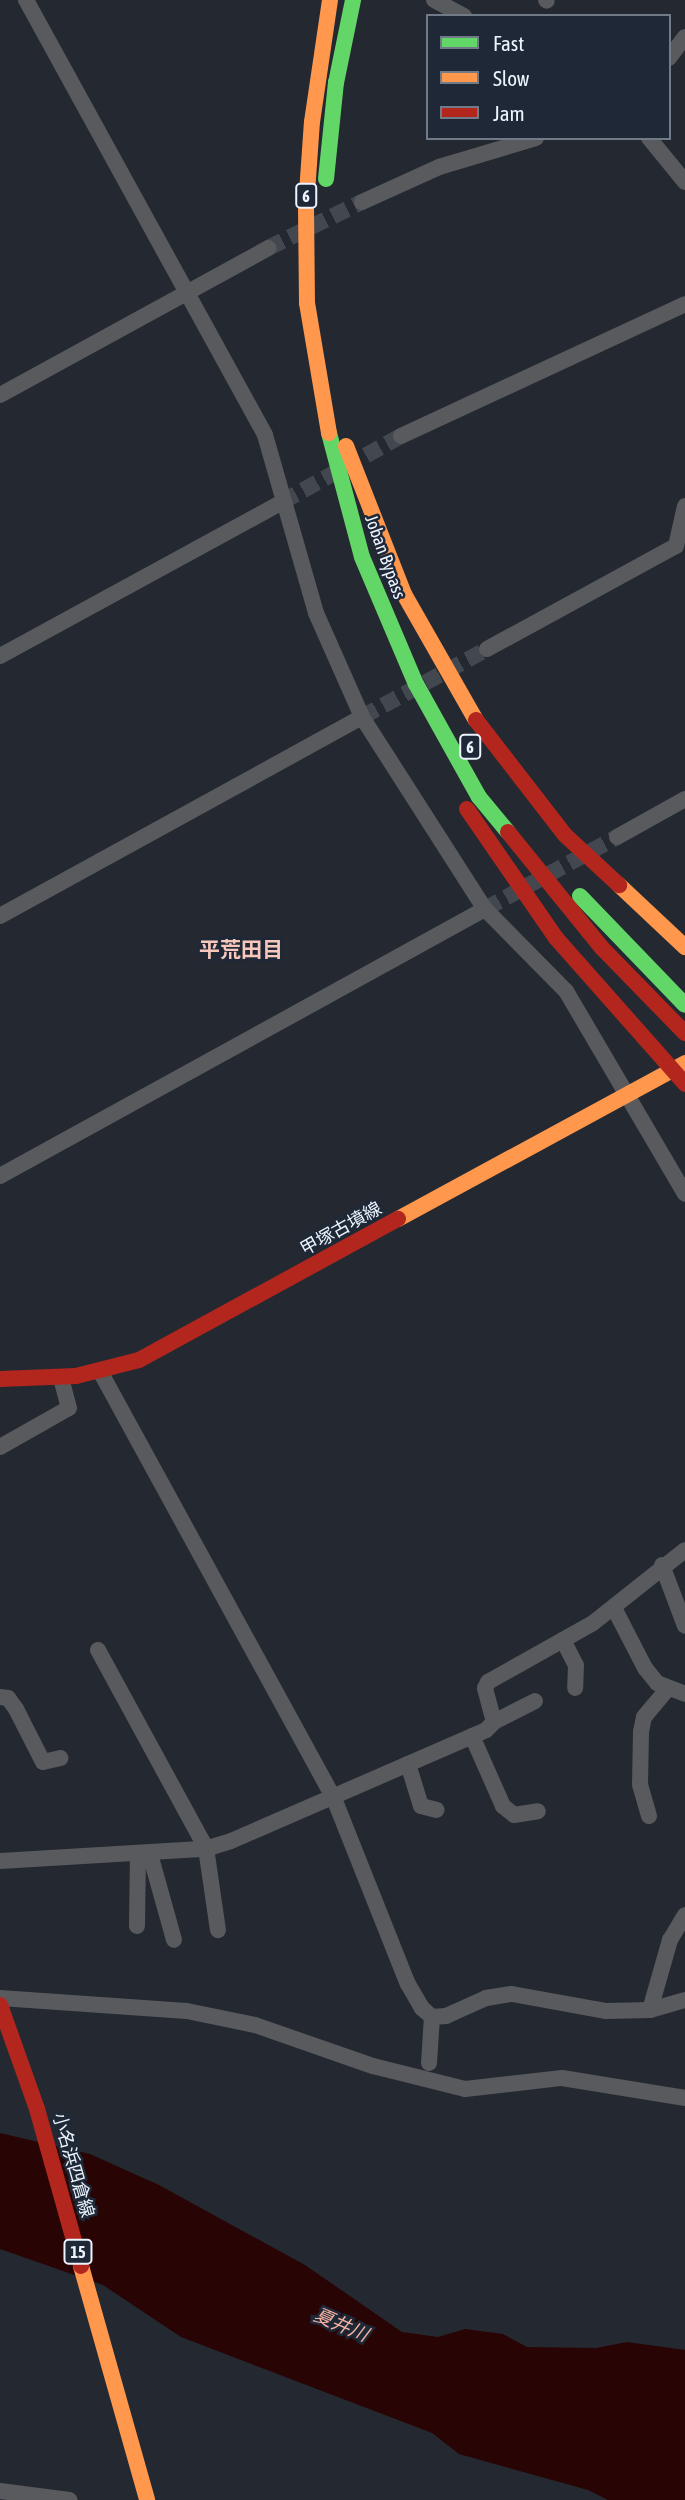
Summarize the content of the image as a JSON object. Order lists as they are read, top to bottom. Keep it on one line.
{"streets":{"main road":["6","Joban Bypass","甲塚古墳線","小名浜四倉線","15"]},"districts":["平荒田目"],"water":["夏井川"],"legend":["Fast","Slow","Jam"]}
